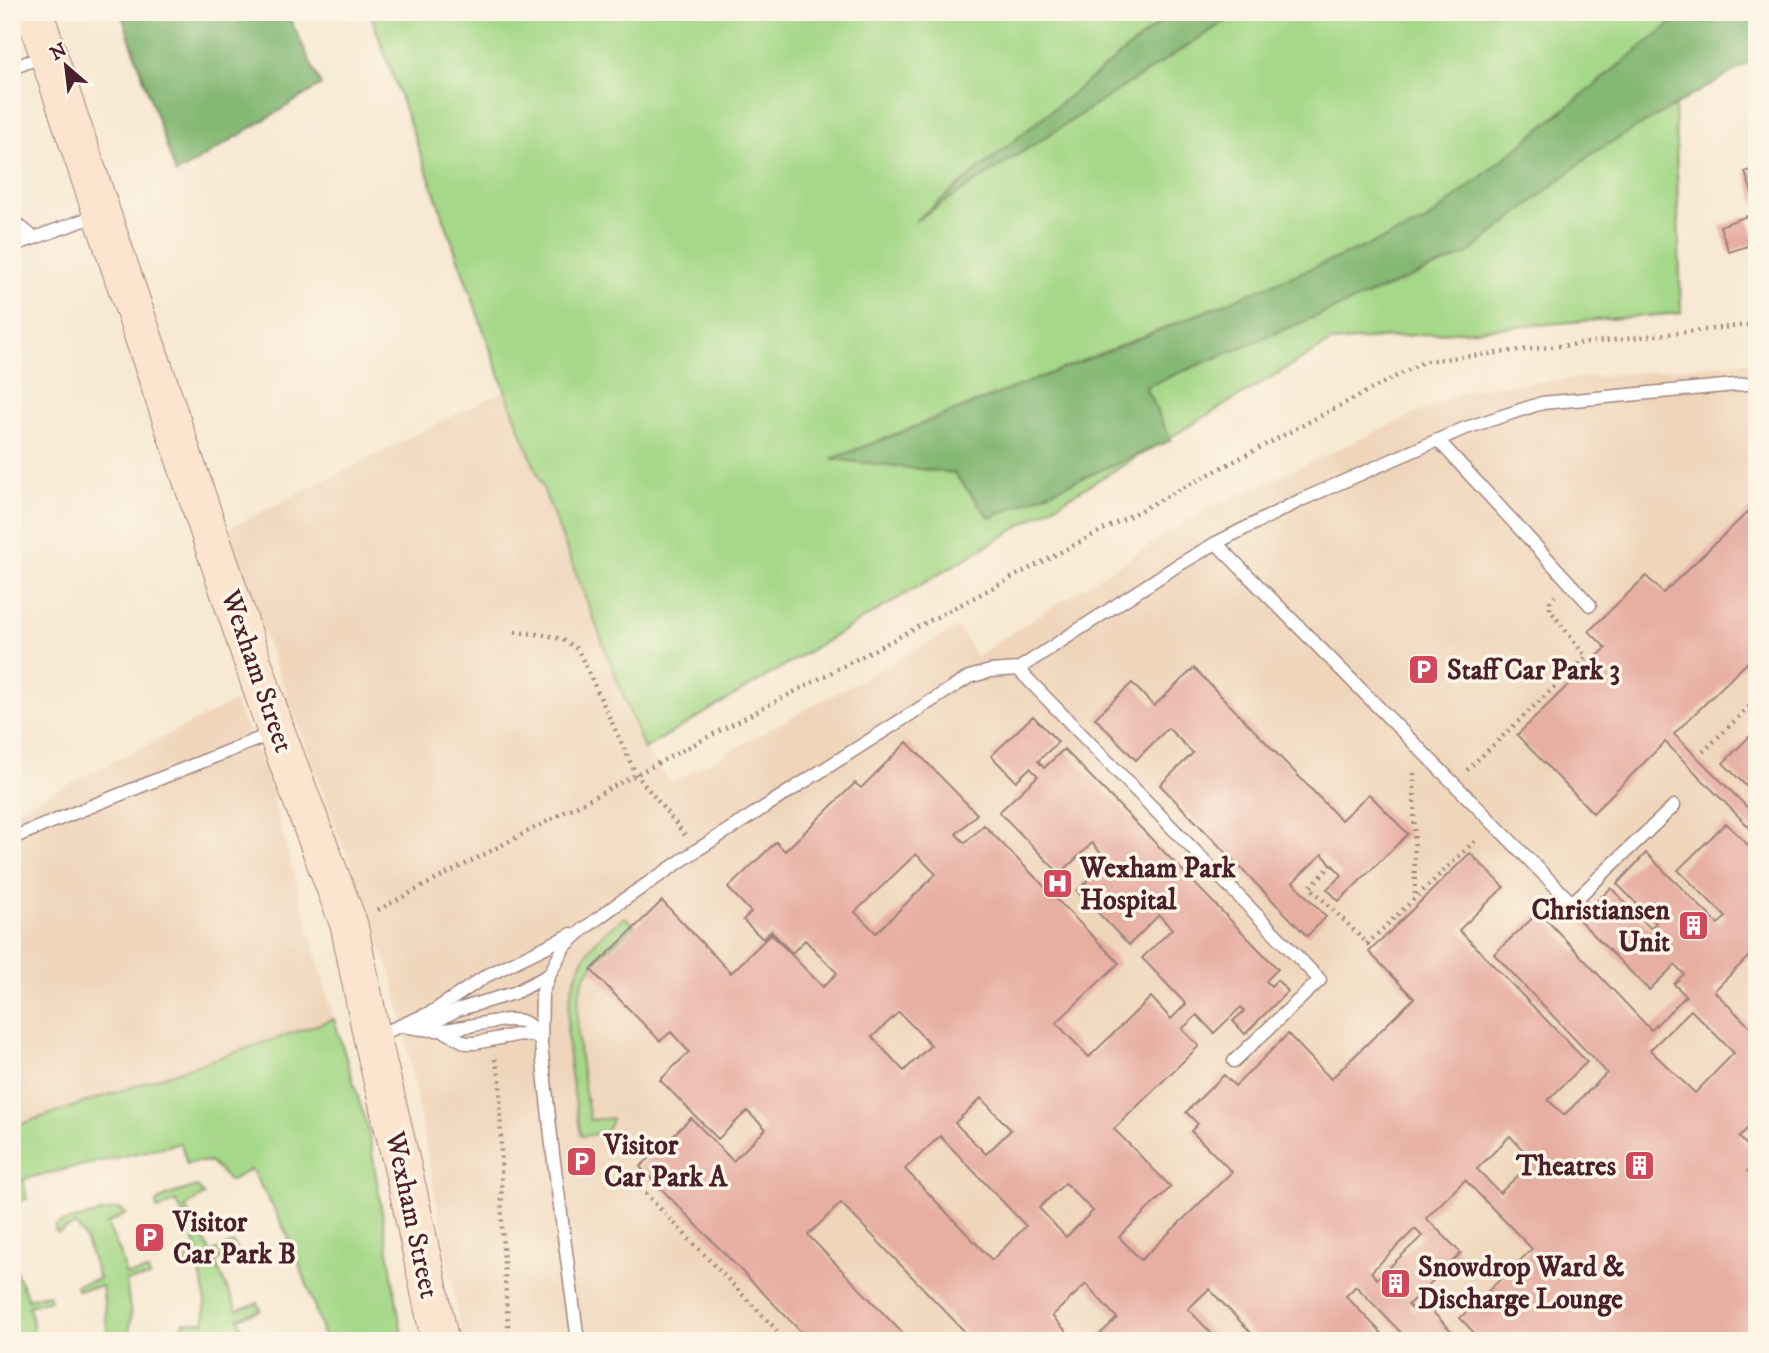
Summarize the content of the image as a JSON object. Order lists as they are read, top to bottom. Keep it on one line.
{"streets":{"street":["Wexham Street"]},"places":{"parking":["Staff Car Park 3","Visitor Car Park A","Visitor Car Park B"],"hospital":["Wexham Park Hospital"],"building":["Christiansen Unit","Theatres","Snowdrop Ward & Discharge Lounge"]},"north":"top left"}
